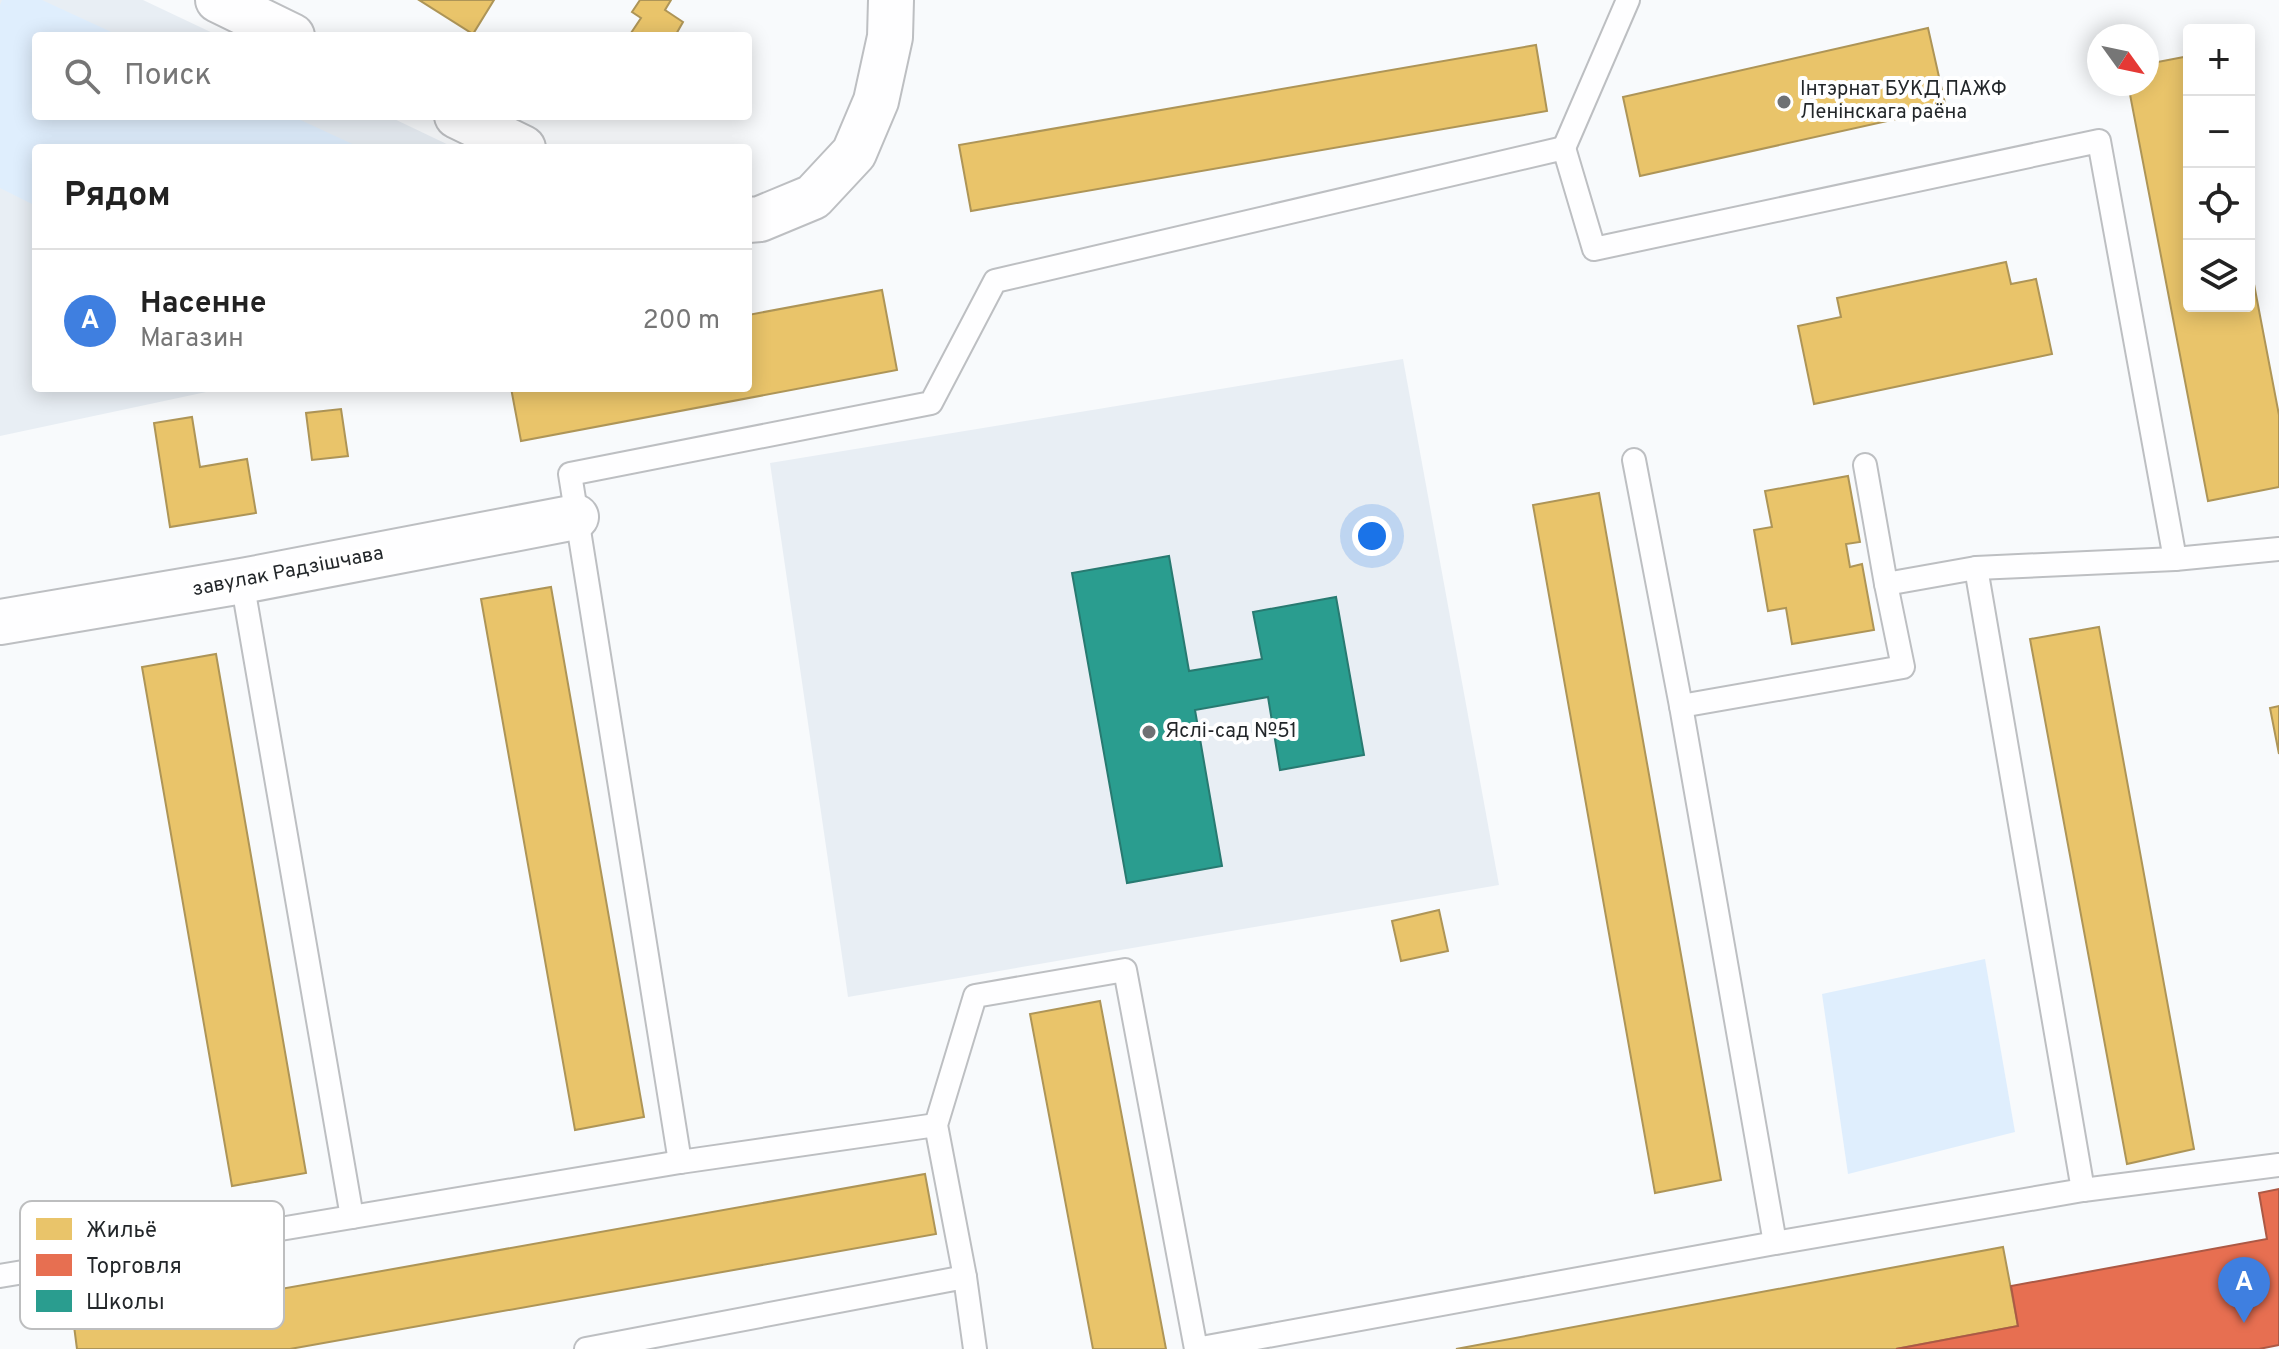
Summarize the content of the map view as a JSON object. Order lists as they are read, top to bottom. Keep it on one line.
{"streets":{"street":["завулак Радзішчава"]},"places":["Інтэрнат БУКД ПАЖФ Ленінскага раёна","Яслі-сад №51"],"legend":["Жильё","Торговля","Школы"],"north":"bottom right","page":{"map_buttons":["+","−"],"search":"Поиск","heading":"Рядом","list":[{"mark":"A","name":"Насенне","note":"Магазин","value":"200 m"}],"pins":"A"}}
